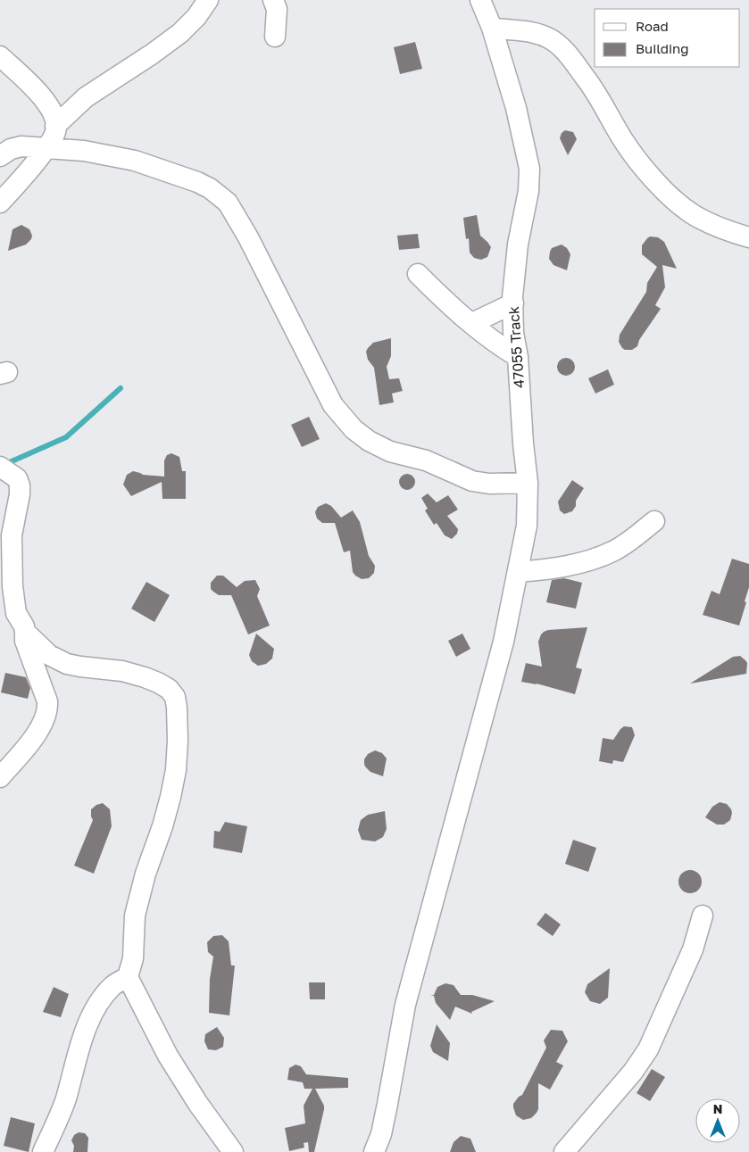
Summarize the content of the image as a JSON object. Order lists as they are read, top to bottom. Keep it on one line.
{"streets":{"street":["47055 Track"]},"legend":["Road","Building"],"north":"top"}
